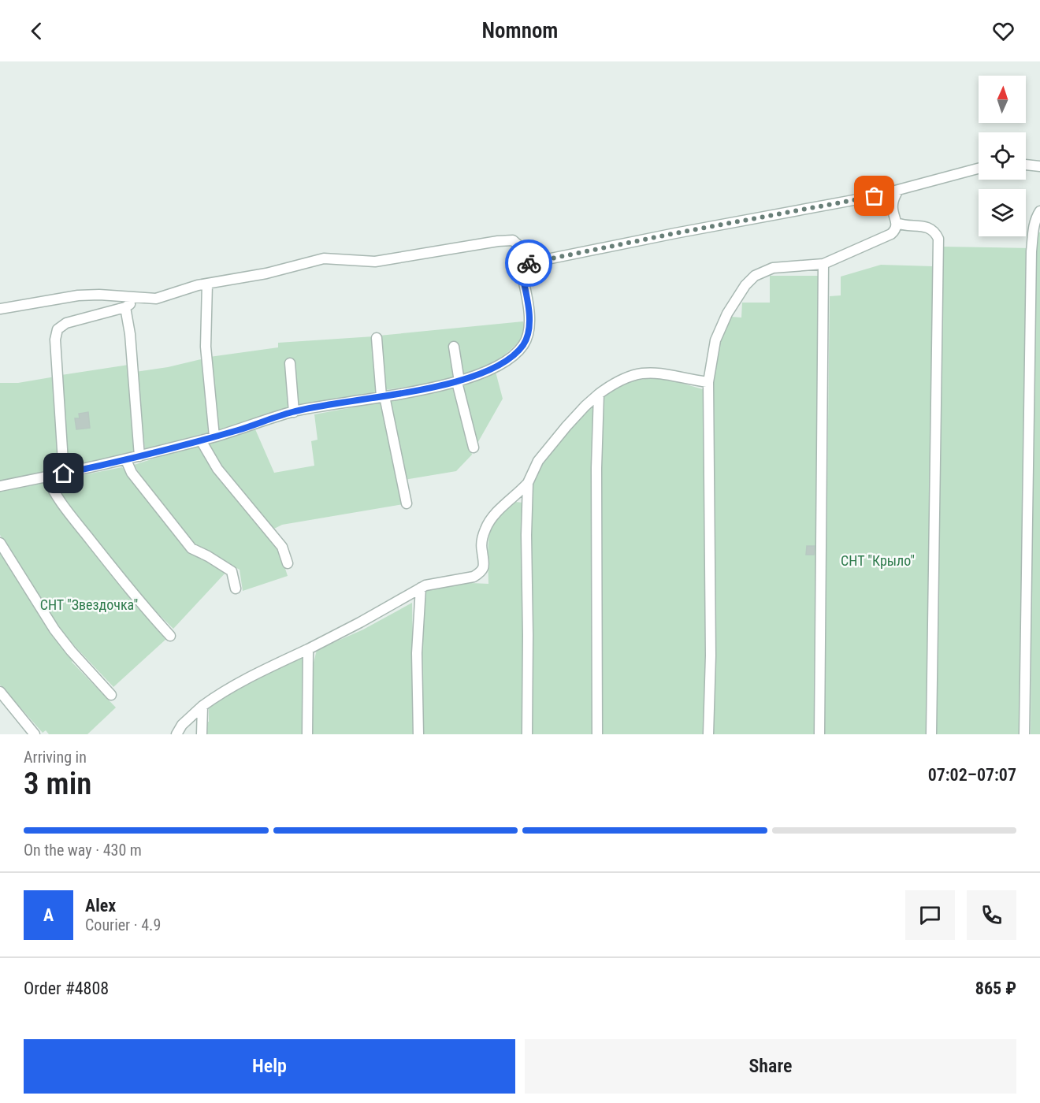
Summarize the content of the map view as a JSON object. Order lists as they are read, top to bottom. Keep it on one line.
{"parks":["СНТ \"Крыло\"","СНТ \"Звездочка\""],"north":"top","page":{"header":"Nomnom","heading":["3 min","Arriving in","07:02–07:07"],"panel":["Alex","Courier · 4.9","Order #4808","865 ₽"],"bar":"On the way · 430 m","round":"A","buttons":["Help","Share"]}}
